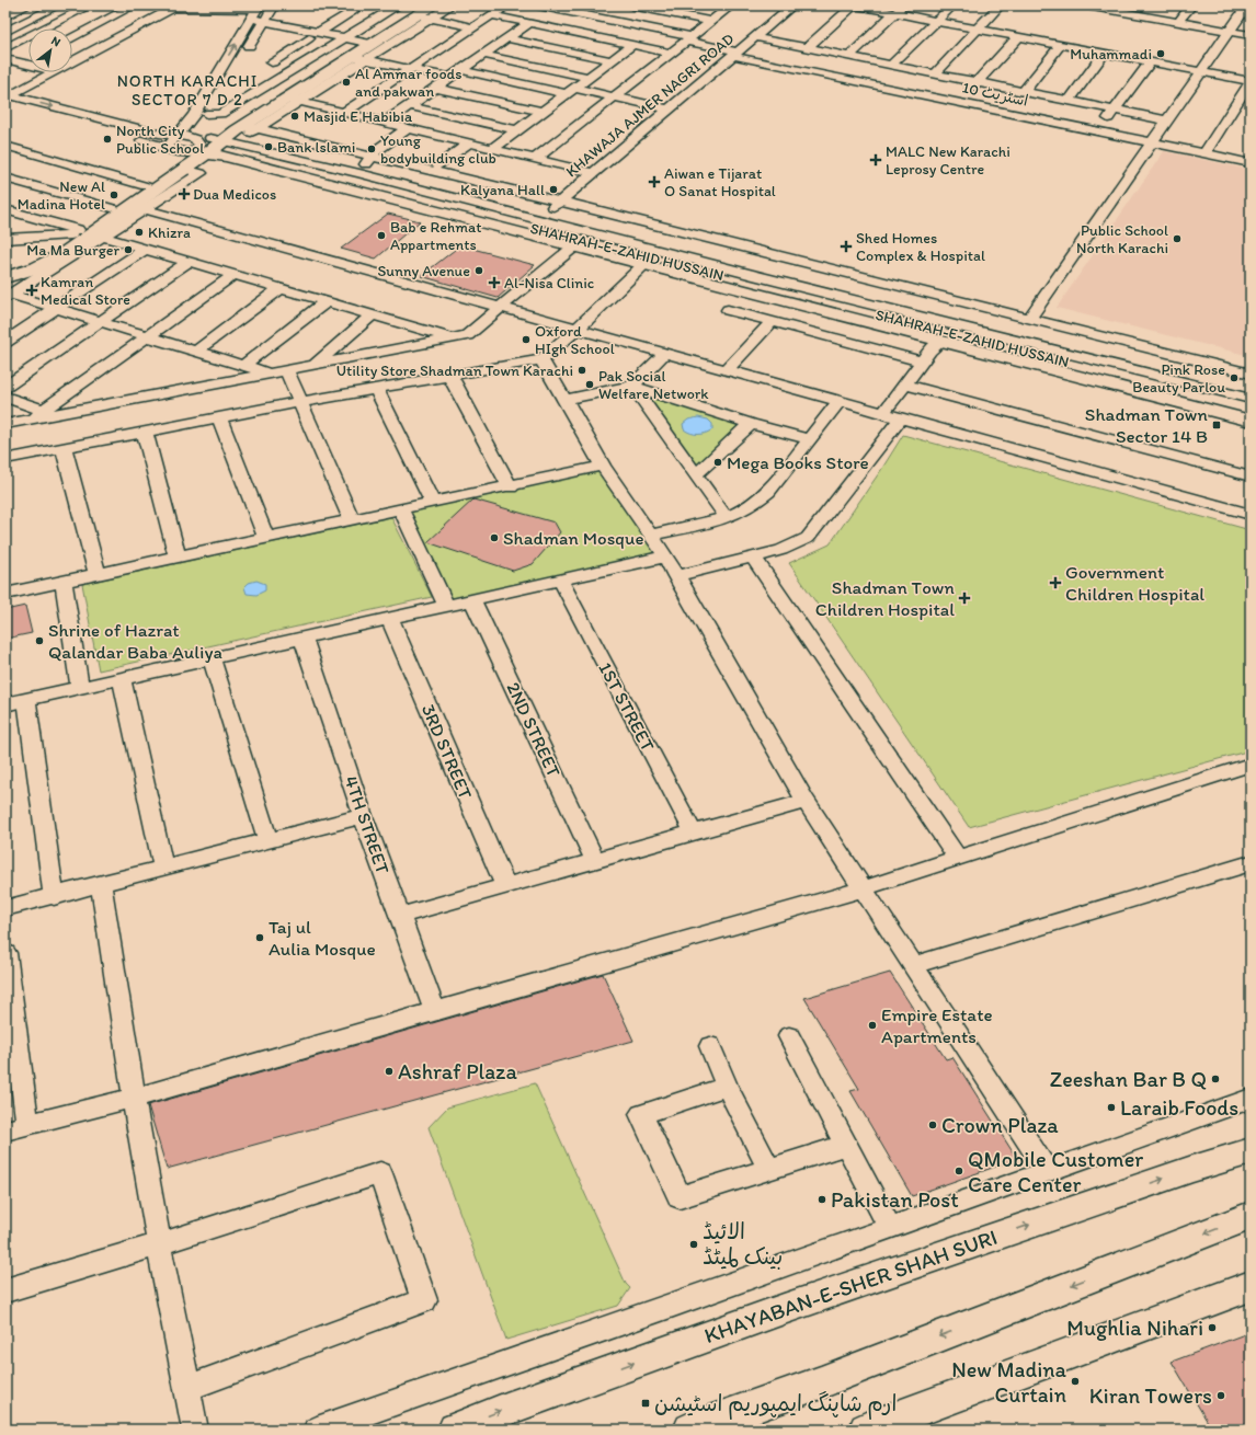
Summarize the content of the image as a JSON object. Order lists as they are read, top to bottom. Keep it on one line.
{"streets":{"main road":["SHAHRAH-E-ZAHID HUSSAIN","KHAYABAN-E-SHER SHAH SURI"],"street":["اسٹریٹ 10","KHAWAJA AJMER NAGRI ROAD","1ST STREET","2ND STREET","3RD STREET","4TH STREET"]},"crossings":[["اسٹریٹ 10","KHAWAJA AJMER NAGRI ROAD"],["KHAWAJA AJMER NAGRI ROAD","SHAHRAH-E-ZAHID HUSSAIN"]],"districts":["NORTH KARACHI SECTOR 7 D 2"],"places":{"other":["Muhammadi","Al Ammar foods and pakwan","Masjid E Habibia","North City Public School","Bank lslami","Young bodybuilding club","Kalyana Hall","New Al Madina Hotel","Khizra","Bab e Rehmat Appartments","Public School North Karachi","Ma Ma Burger","Sunny Avenue","Oxford HIgh School","Utility Store Shadman Town Karachi","Pink Rose Beauty Parlou","Pak Social Welfare Network","Mega Books Store","Shadman Mosque","Shrine of Hazrat Qalandar Baba Auliya","Taj ul Aulia Mosque","Empire Estate Apartments","Ashraf Plaza","Zeeshan Bar B Q","Laraib Foods","Crown Plaza","QMobile Customer Care Center","Pakistan Post","الائیڈ بینک لمیٹڈ","Mughlia Nihari","New Madina Curtain","Kiran Towers"],"health":["MALC New Karachi Leprosy Centre","Aiwan e Tijarat O Sanat Hospital","Dua Medicos","Shed Homes Complex & Hospital","Al-Nisa Clinic","Kamran Medical Store","Government Children Hospital","Shadman Town Children Hospital"],"transit":["Shadman Town Sector 14 B","ارم شاپنگ ایمپوریم اسٹیشن"]},"north":"top right"}
